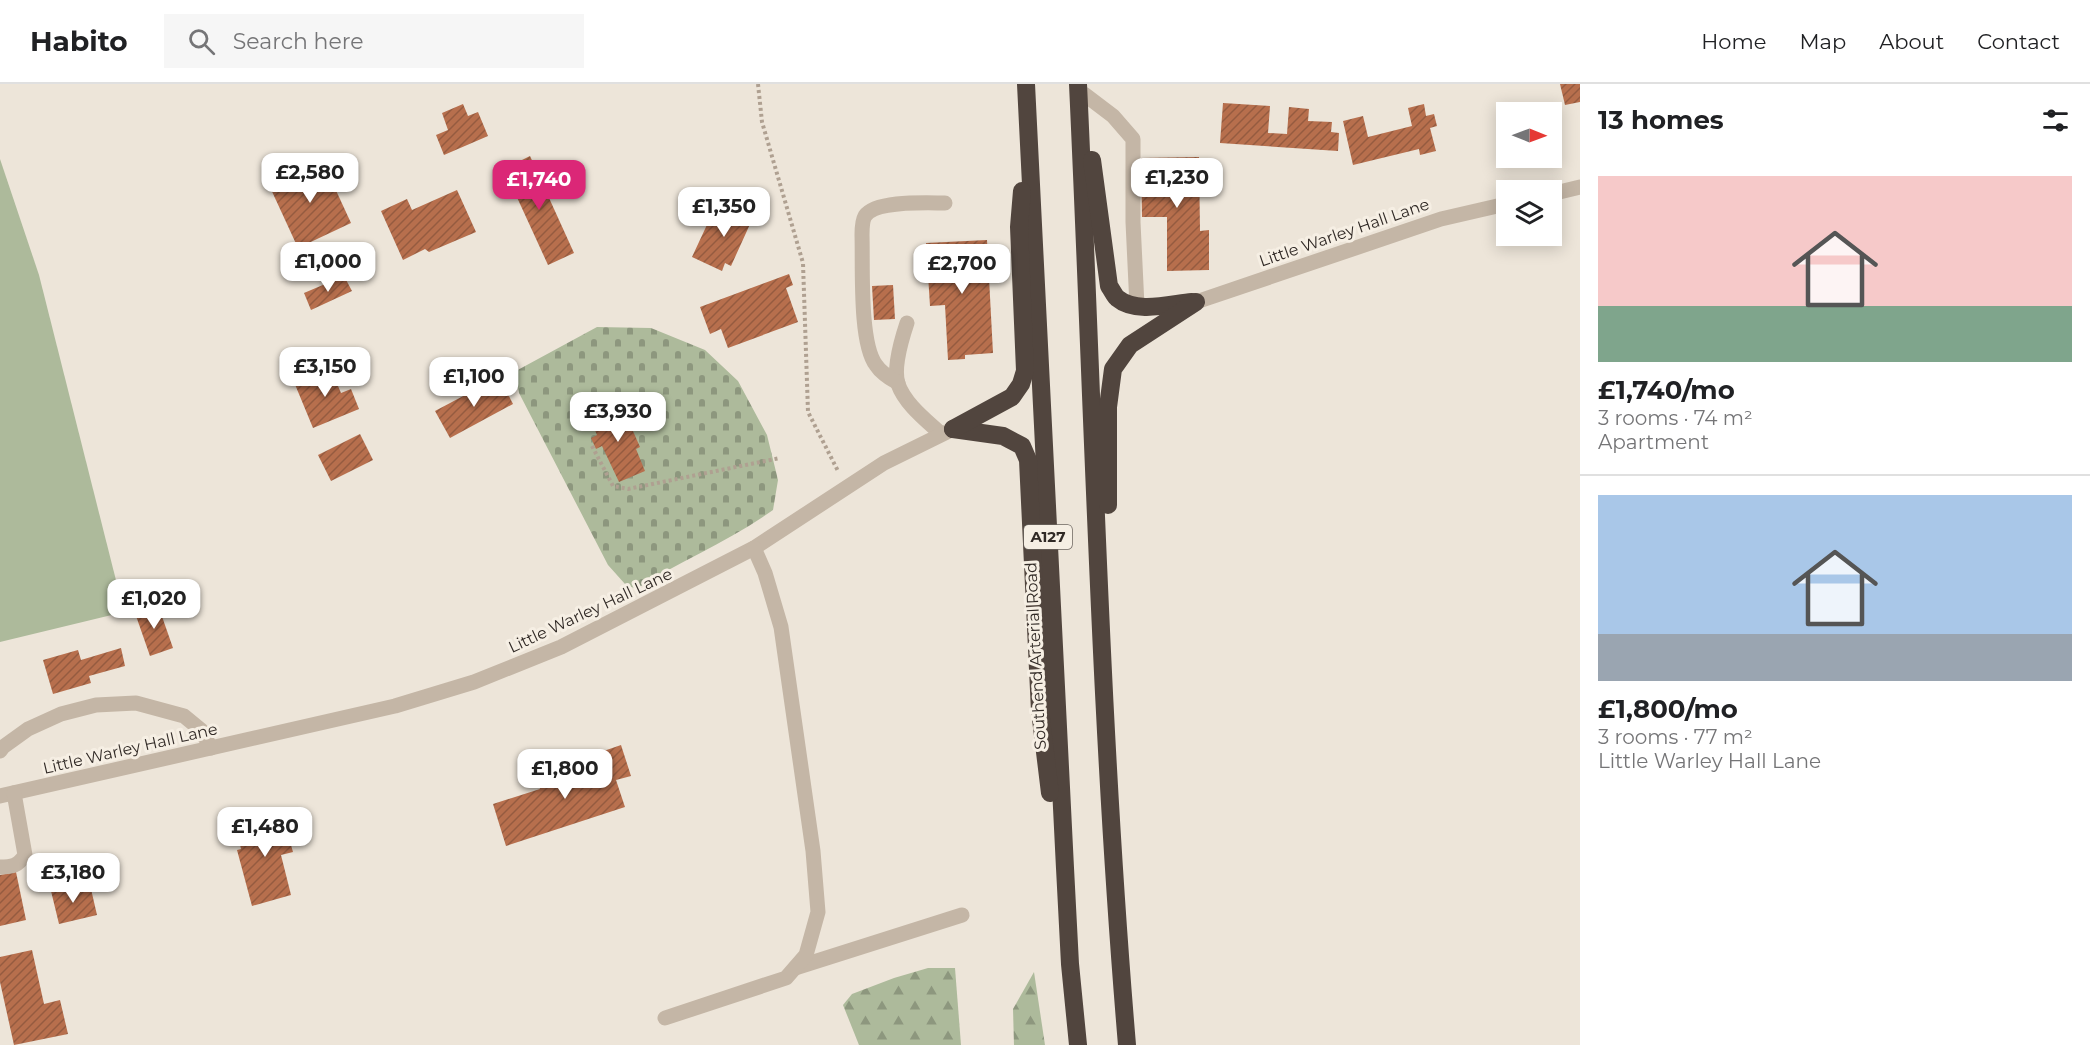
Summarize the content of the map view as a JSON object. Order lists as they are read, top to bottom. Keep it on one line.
{"streets":{"highway":["A127","Southend Arterial Road"],"street":["Little Warley Hall Lane"]},"north":"right","page":{"header":"Habito","search":"Search here","nav":["Home","Map","About","Contact"],"heading":"13 homes","price":["£2,580","£1,230","£1,740","£1,350","£1,000","£2,700","£3,150","£1,100","£3,930","£1,020","£1,800","£1,480","£3,180"],"list":[{"name":"£1,740/mo","note":"3 rooms · 74 m² · Apartment"},{"name":"£1,800/mo","note":"3 rooms · 77 m² · Little Warley Hall Lane"}]}}
